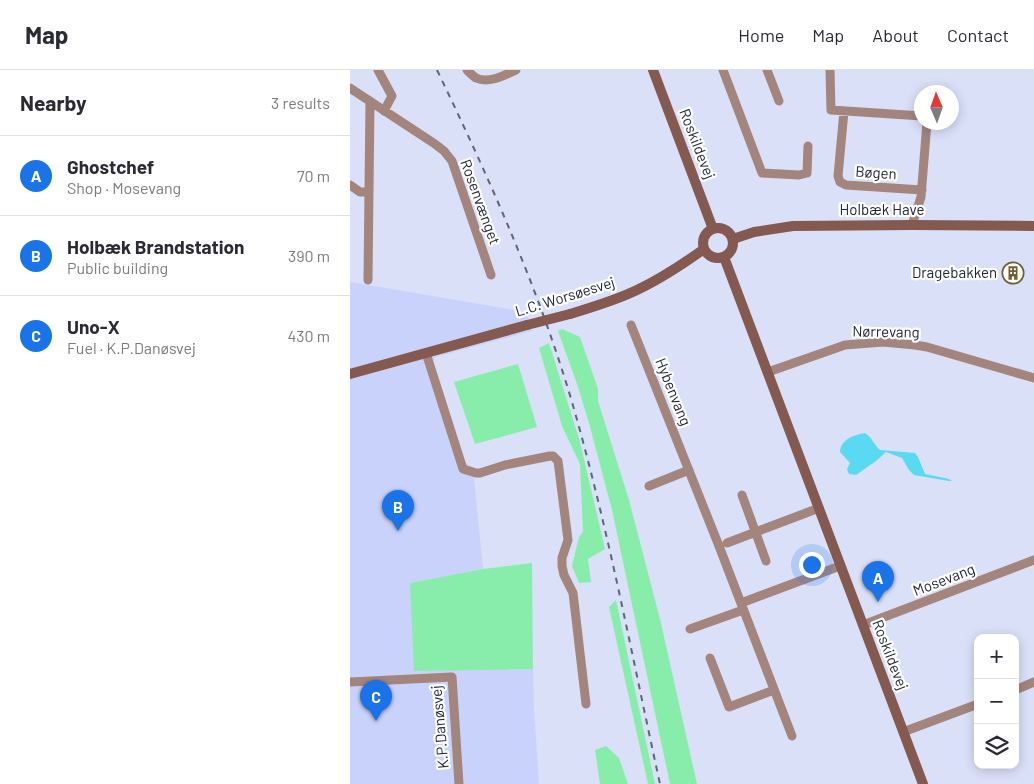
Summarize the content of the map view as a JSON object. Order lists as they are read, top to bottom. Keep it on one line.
{"streets":{"street":["Roskildevej","Bøgen","Rosenvænget","Holbæk Have","L.C. Worsøesvej","Nørrevang","Hybenvang","Mosevang","K.P.Danøsvej"]},"crossings":[["Roskildevej","Holbæk Have"],["Roskildevej","L.C. Worsøesvej"],["Roskildevej","Nørrevang"],["Roskildevej","Mosevang"],["Holbæk Have","L.C. Worsøesvej"]],"places":{"building":["Dragebakken"]},"north":"top","page":{"header":"Map","nav":["Home","Map","About","Contact"],"heading":["Nearby","3 results"],"list":[{"mark":"A","name":"Ghostchef","note":"Shop · Mosevang","value":"70 m"},{"mark":"B","name":"Holbæk Brandstation","note":"Public building","value":"390 m"},{"mark":"C","name":"Uno-X","note":"Fuel · K.P.Danøsvej","value":"430 m"}],"pins":["B","A","C"],"map_buttons":["+","−"]}}
